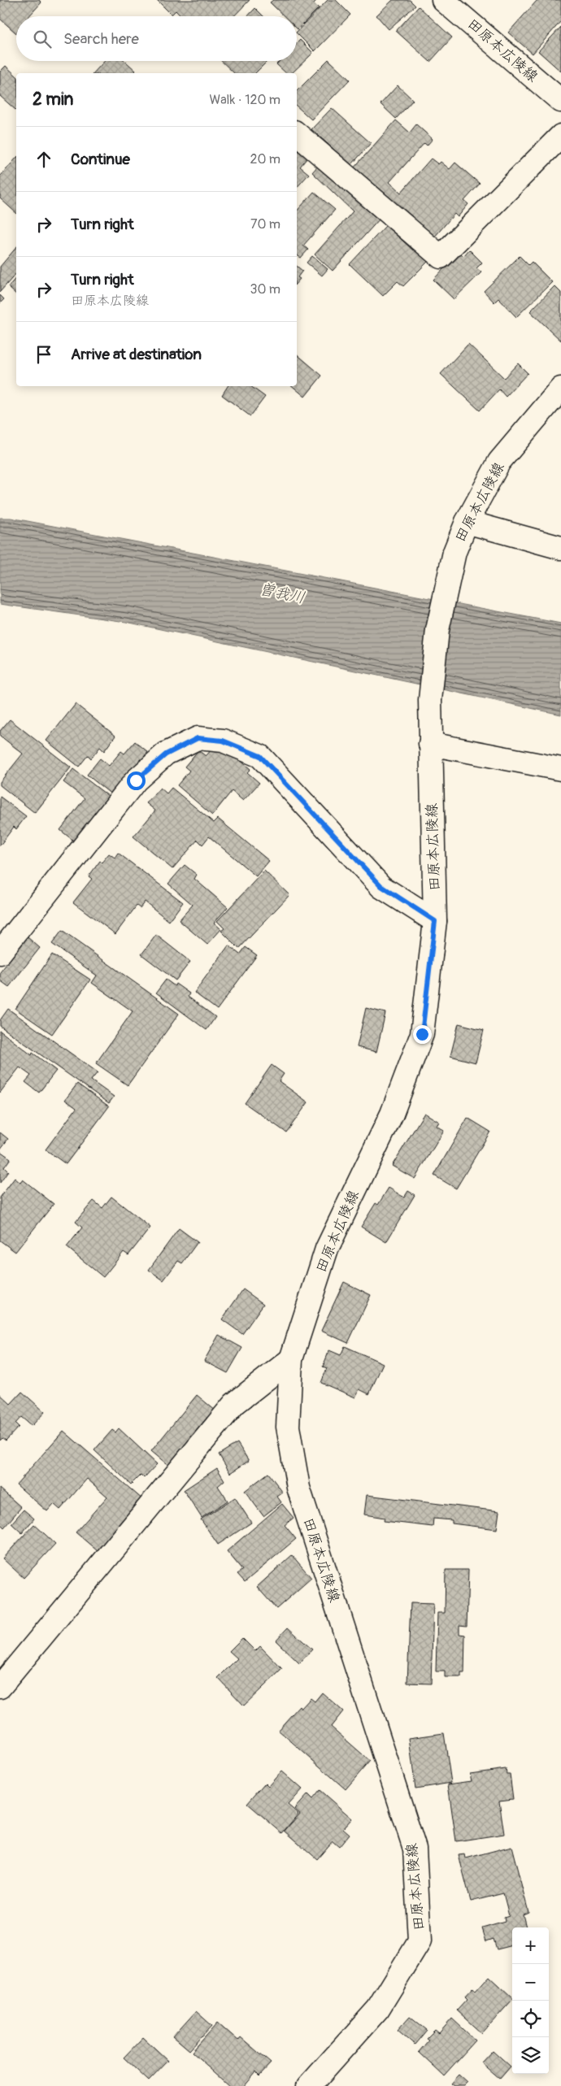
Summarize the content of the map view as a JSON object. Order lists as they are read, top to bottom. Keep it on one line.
{"streets":{"main road":["田原本広陵線"]},"water":["曽我川"],"page":{"search":"Search here","heading":["2 min","Walk · 120 m"],"list":[["Continue","20 m"],["Turn right","70 m"],["Turn right","田原本広陵線","30 m"],"Arrive at destination"],"map_buttons":["+","−"]}}
